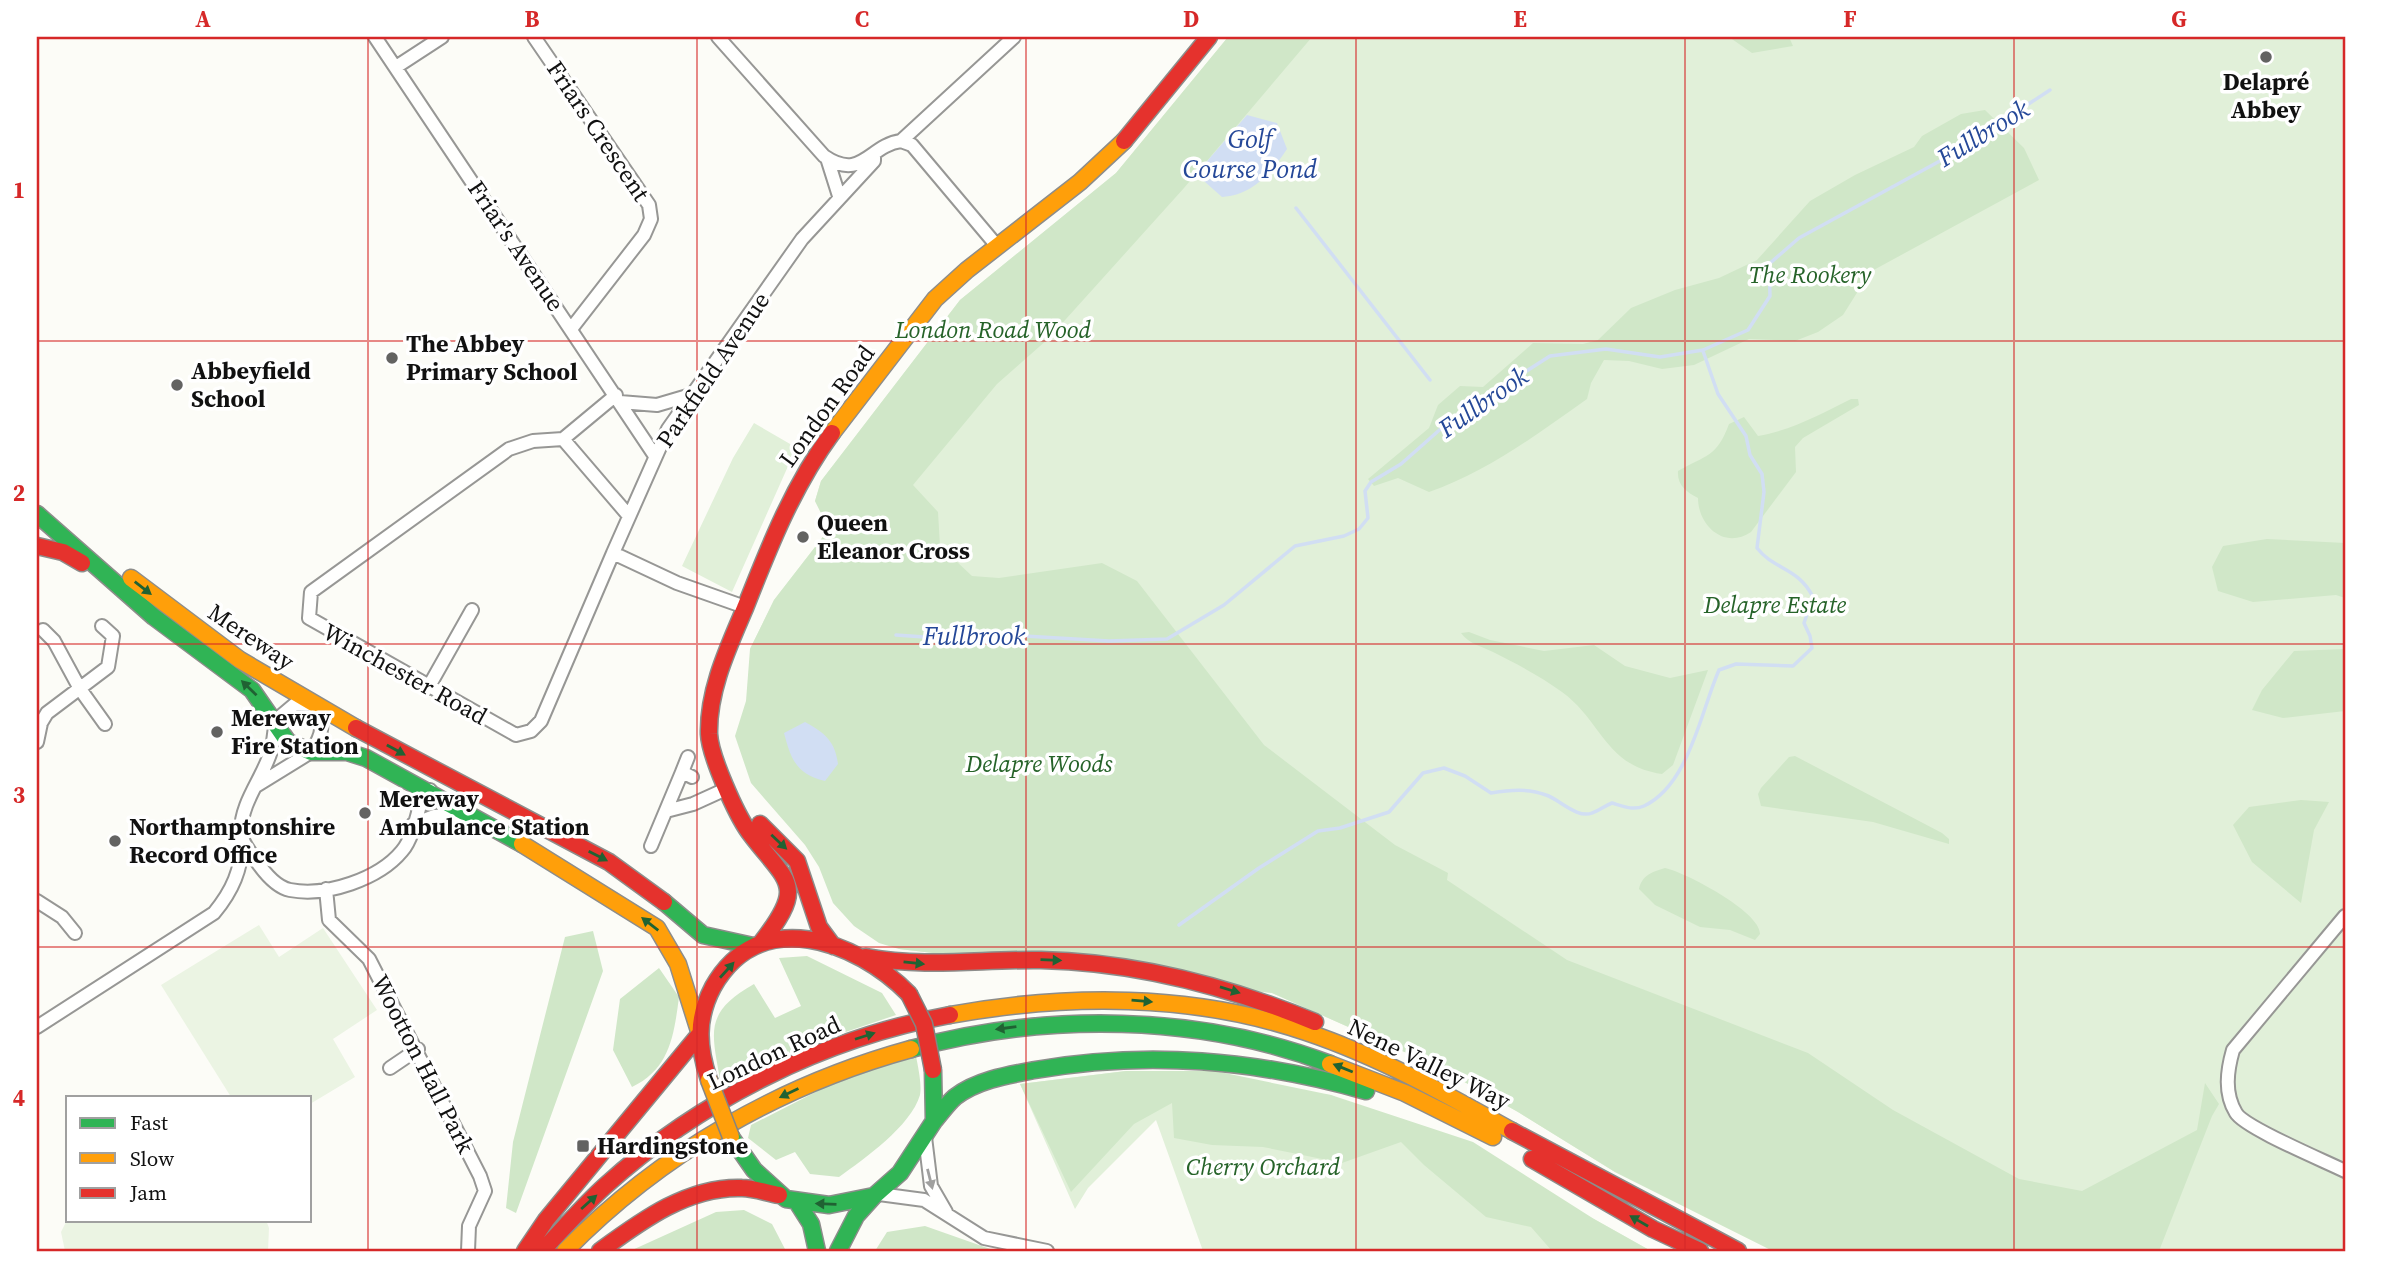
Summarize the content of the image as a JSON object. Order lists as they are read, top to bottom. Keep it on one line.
{"streets":{"main road":["London Road","Mereway","Nene Valley Way"],"street":["Friars Crescent","Friar's Avenue","Parkfield Avenue","Winchester Road","Wootton Hall Park"]},"crossings":[["Friars Crescent","Friar's Avenue"],["Friar's Avenue","Parkfield Avenue"],["Parkfield Avenue","Winchester Road"],["London Road","Mereway"],["London Road","Nene Valley Way"],["Mereway","Wootton Hall Park"]],"water":["Fullbrook","Golf Course Pond"],"parks":["The Rookery","London Road Wood","Delapre Estate","Delapre Woods","Cherry Orchard"],"places":{"other":["Delapré Abbey","The Abbey Primary School","Abbeyfield School","Queen Eleanor Cross","Mereway Fire Station","Mereway Ambulance Station","Northamptonshire Record Office"],"transit":["Hardingstone"]},"legend":["Fast","Slow","Jam"],"grid":{"columns":["A","B","C","D","E","F","G"],"rows":["1","2","3","4"]}}
